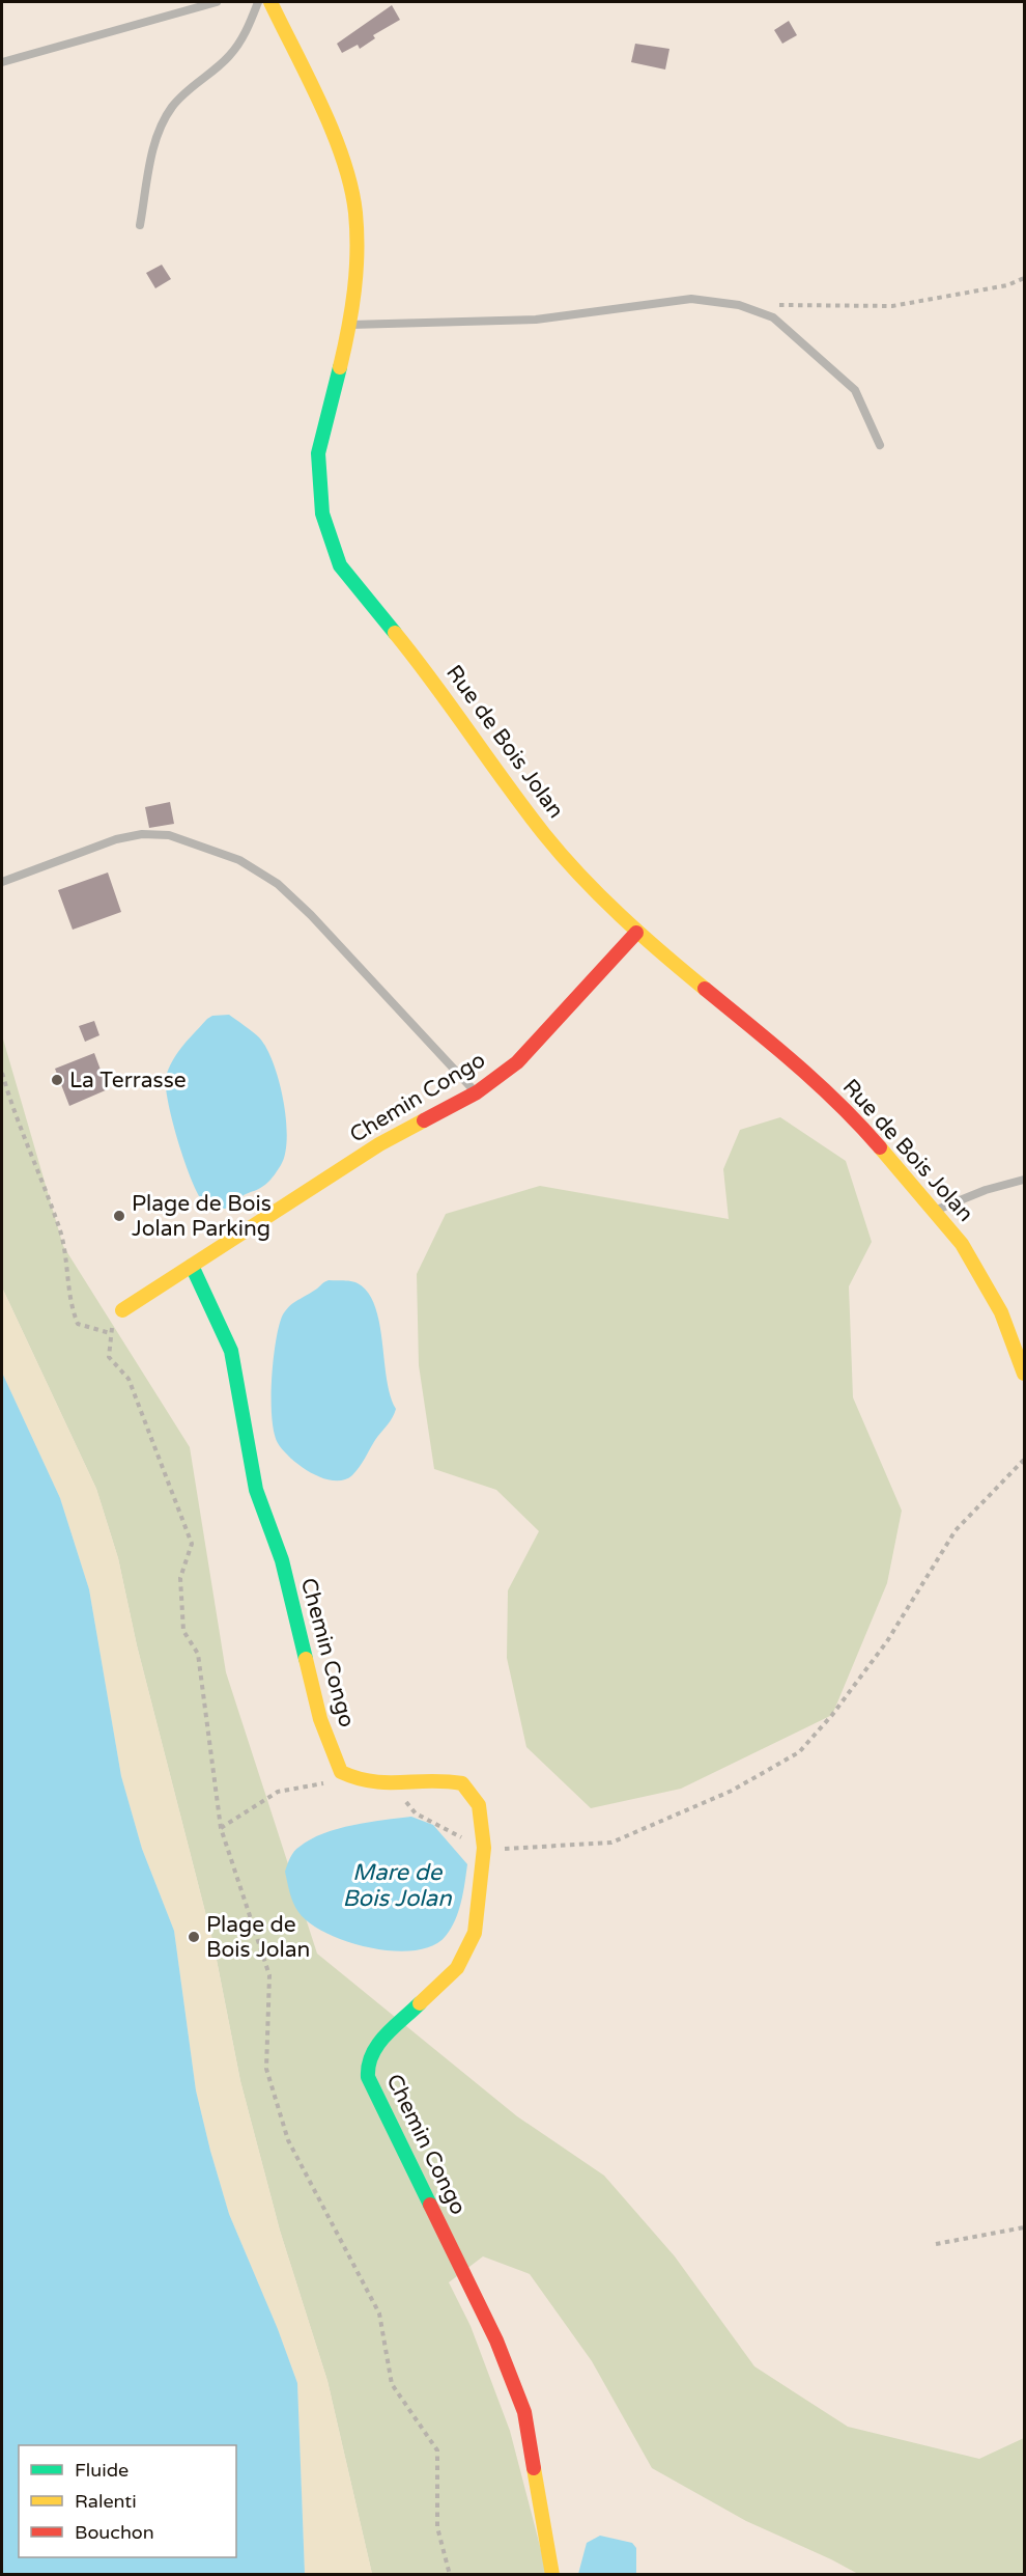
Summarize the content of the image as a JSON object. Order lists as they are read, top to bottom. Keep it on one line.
{"streets":{"street":["Rue de Bois Jolan","Chemin Congo"]},"crossings":[["Rue de Bois Jolan","Chemin Congo"]],"water":["Mare de Bois Jolan"],"places":["La Terrasse","Plage de Bois Jolan Parking","Plage de Bois Jolan"],"legend":["Fluide","Ralenti","Bouchon"]}
